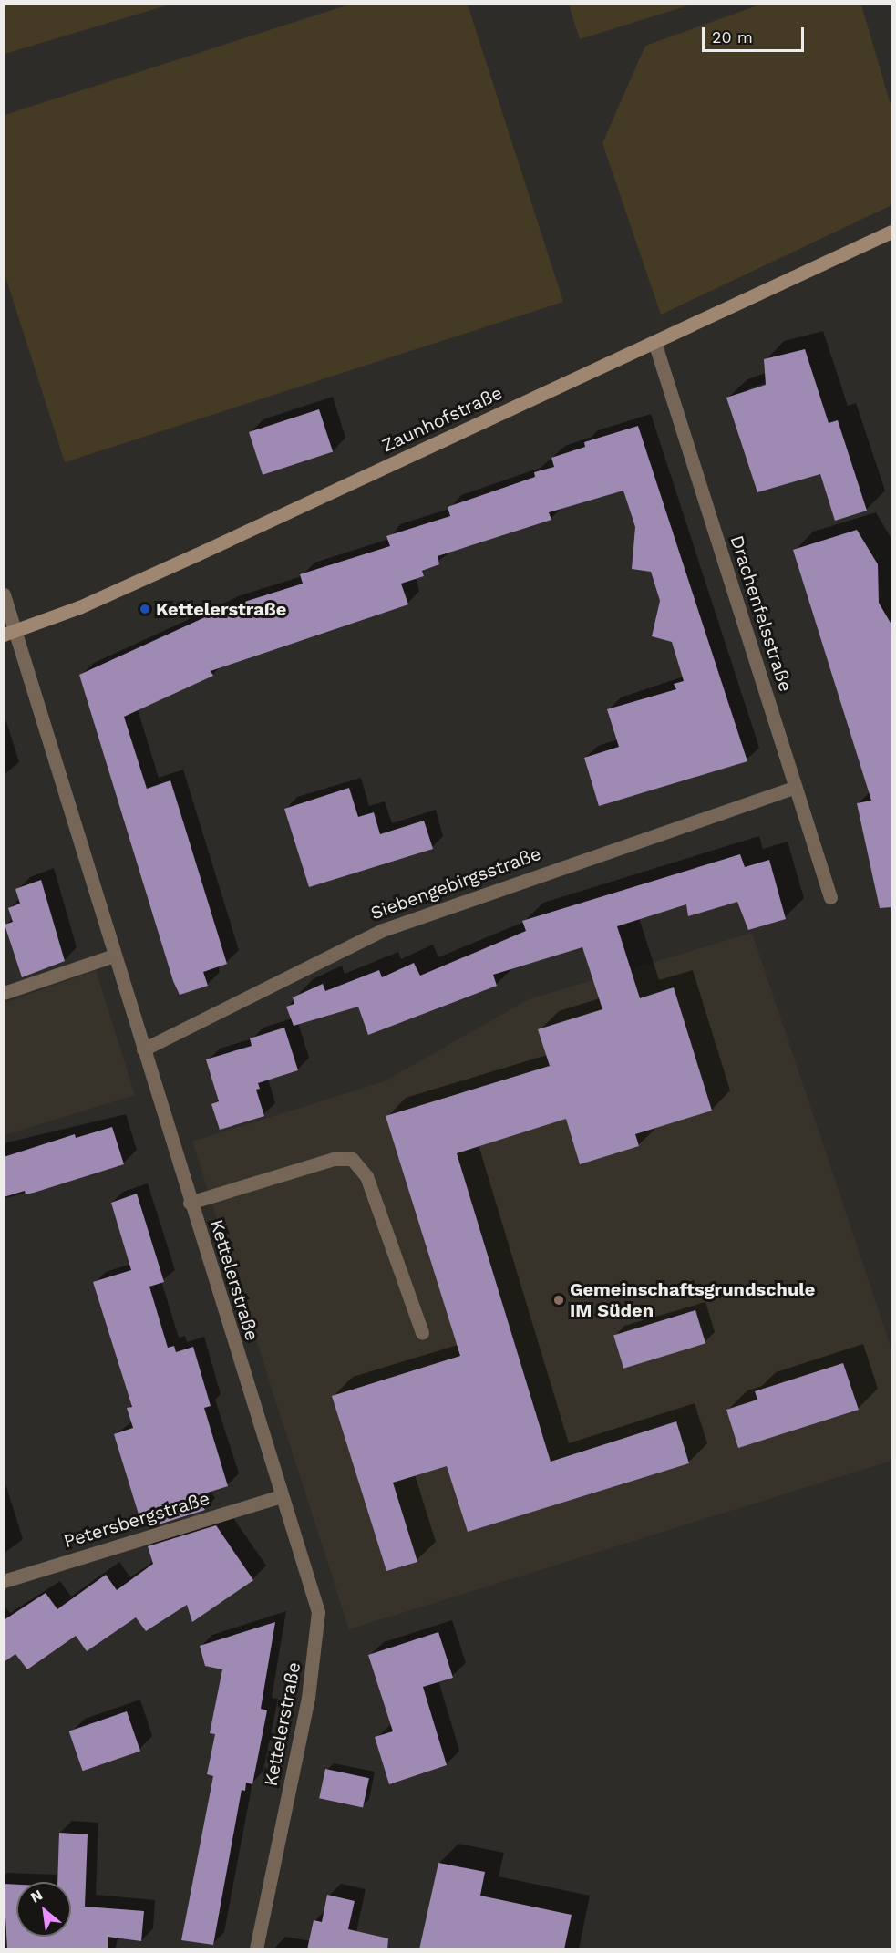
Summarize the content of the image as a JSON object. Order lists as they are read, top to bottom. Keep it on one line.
{"streets":{"street":["Zaunhofstraße","Drachenfelsstraße","Siebengebirgsstraße","Kettelerstraße","Petersbergstraße"]},"crossings":[["Zaunhofstraße","Drachenfelsstraße"],["Zaunhofstraße","Kettelerstraße"],["Drachenfelsstraße","Siebengebirgsstraße"],["Siebengebirgsstraße","Kettelerstraße"],["Kettelerstraße","Petersbergstraße"]],"places":["Kettelerstraße","Gemeinschaftsgrundschule IM Süden"],"scale_bar":"20 m","north":"top left"}
